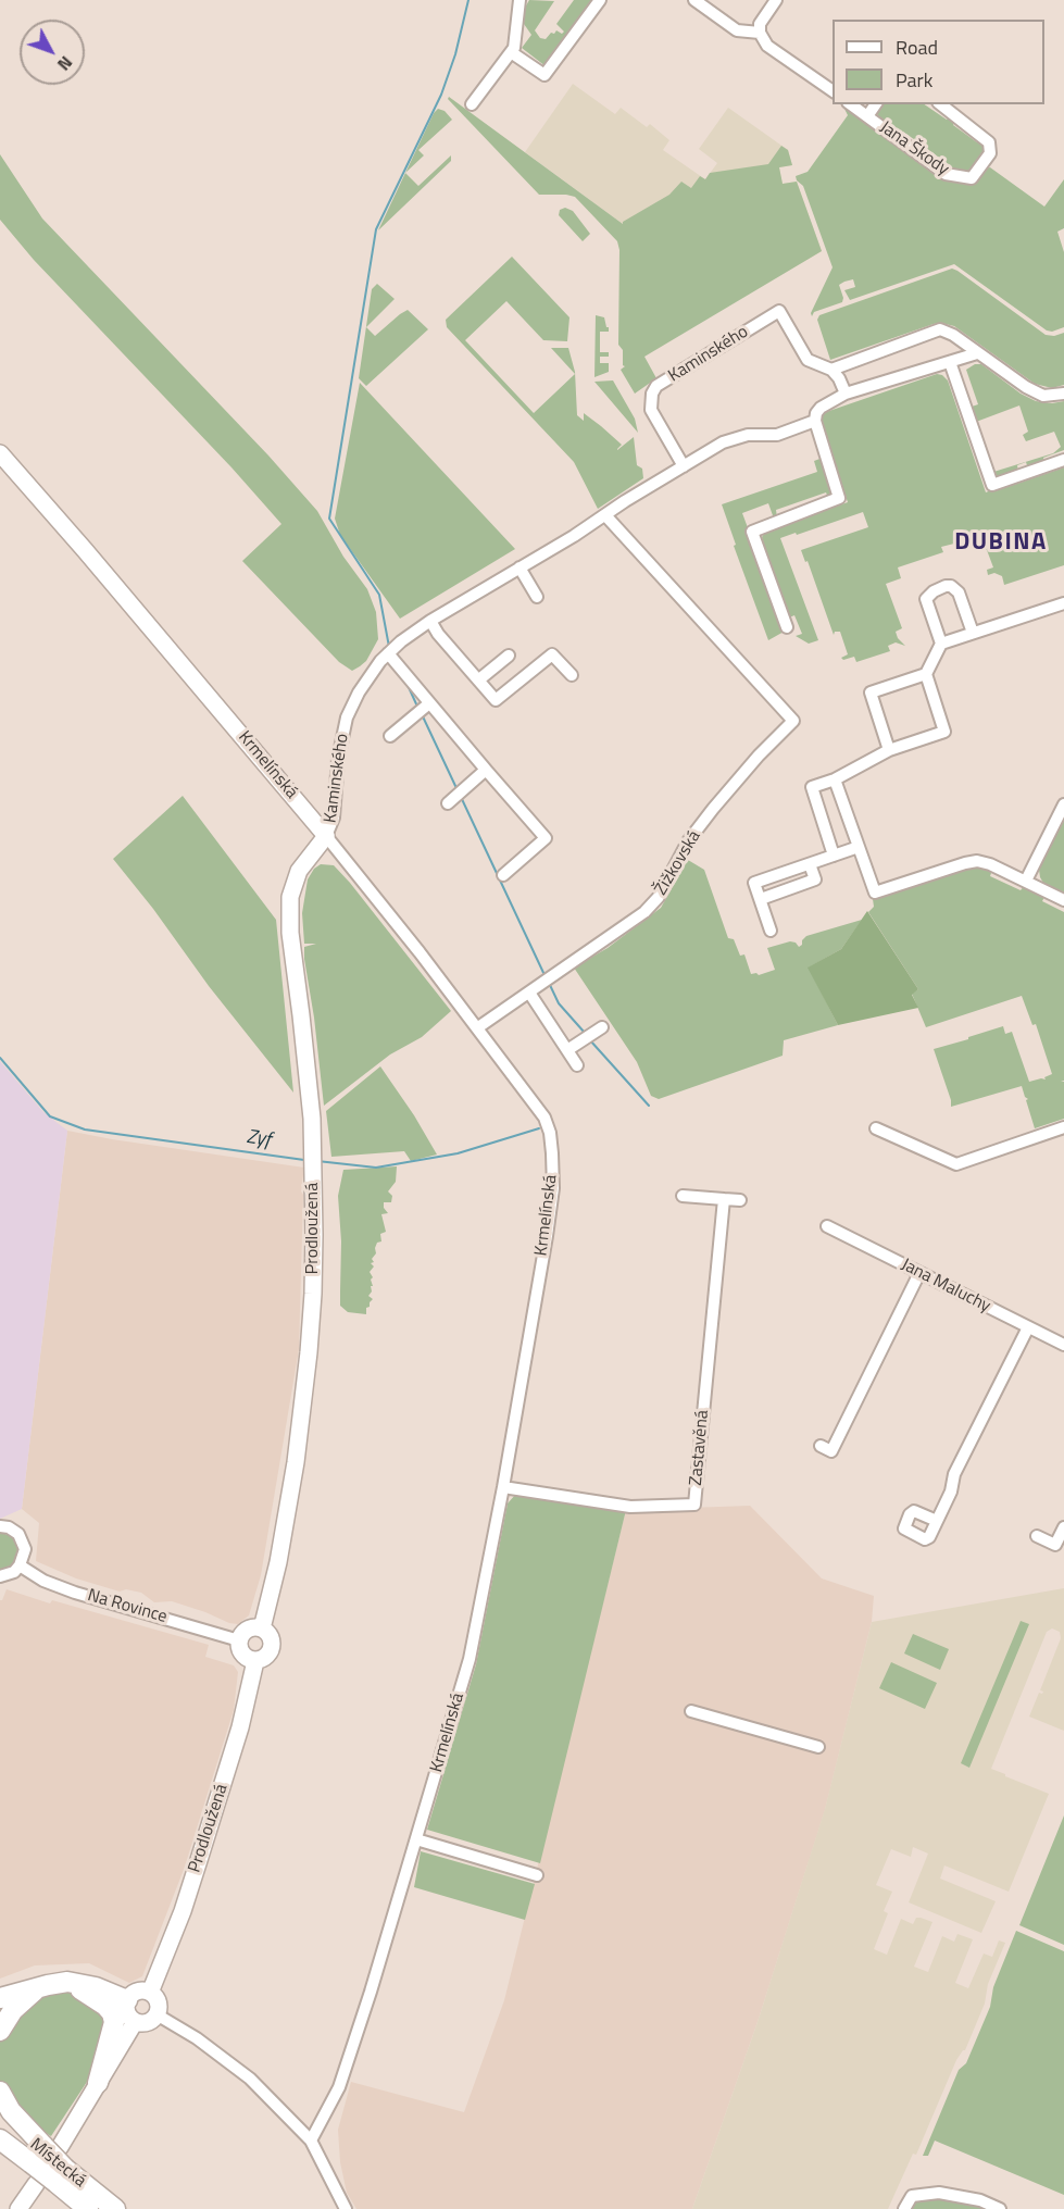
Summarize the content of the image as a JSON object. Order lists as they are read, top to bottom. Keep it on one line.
{"streets":{"highway":["Místecká"],"main road":["Krmelínská","Prodloužená"],"street":["Jana Škody","Kaminského","Žižkovská","Jana Maluchy","Zastavěná","Na Rovince"]},"crossings":[["Kaminského","Krmelínská"],["Kaminského","Žižkovská"],["Kaminského","Prodloužená"],["Krmelínská","Žižkovská"],["Krmelínská","Prodloužená"],["Krmelínská","Zastavěná"],["Prodloužená","Na Rovince"]],"districts":["DUBINA"],"water":["Zyf"],"legend":["Road","Park"],"north":"bottom right"}
